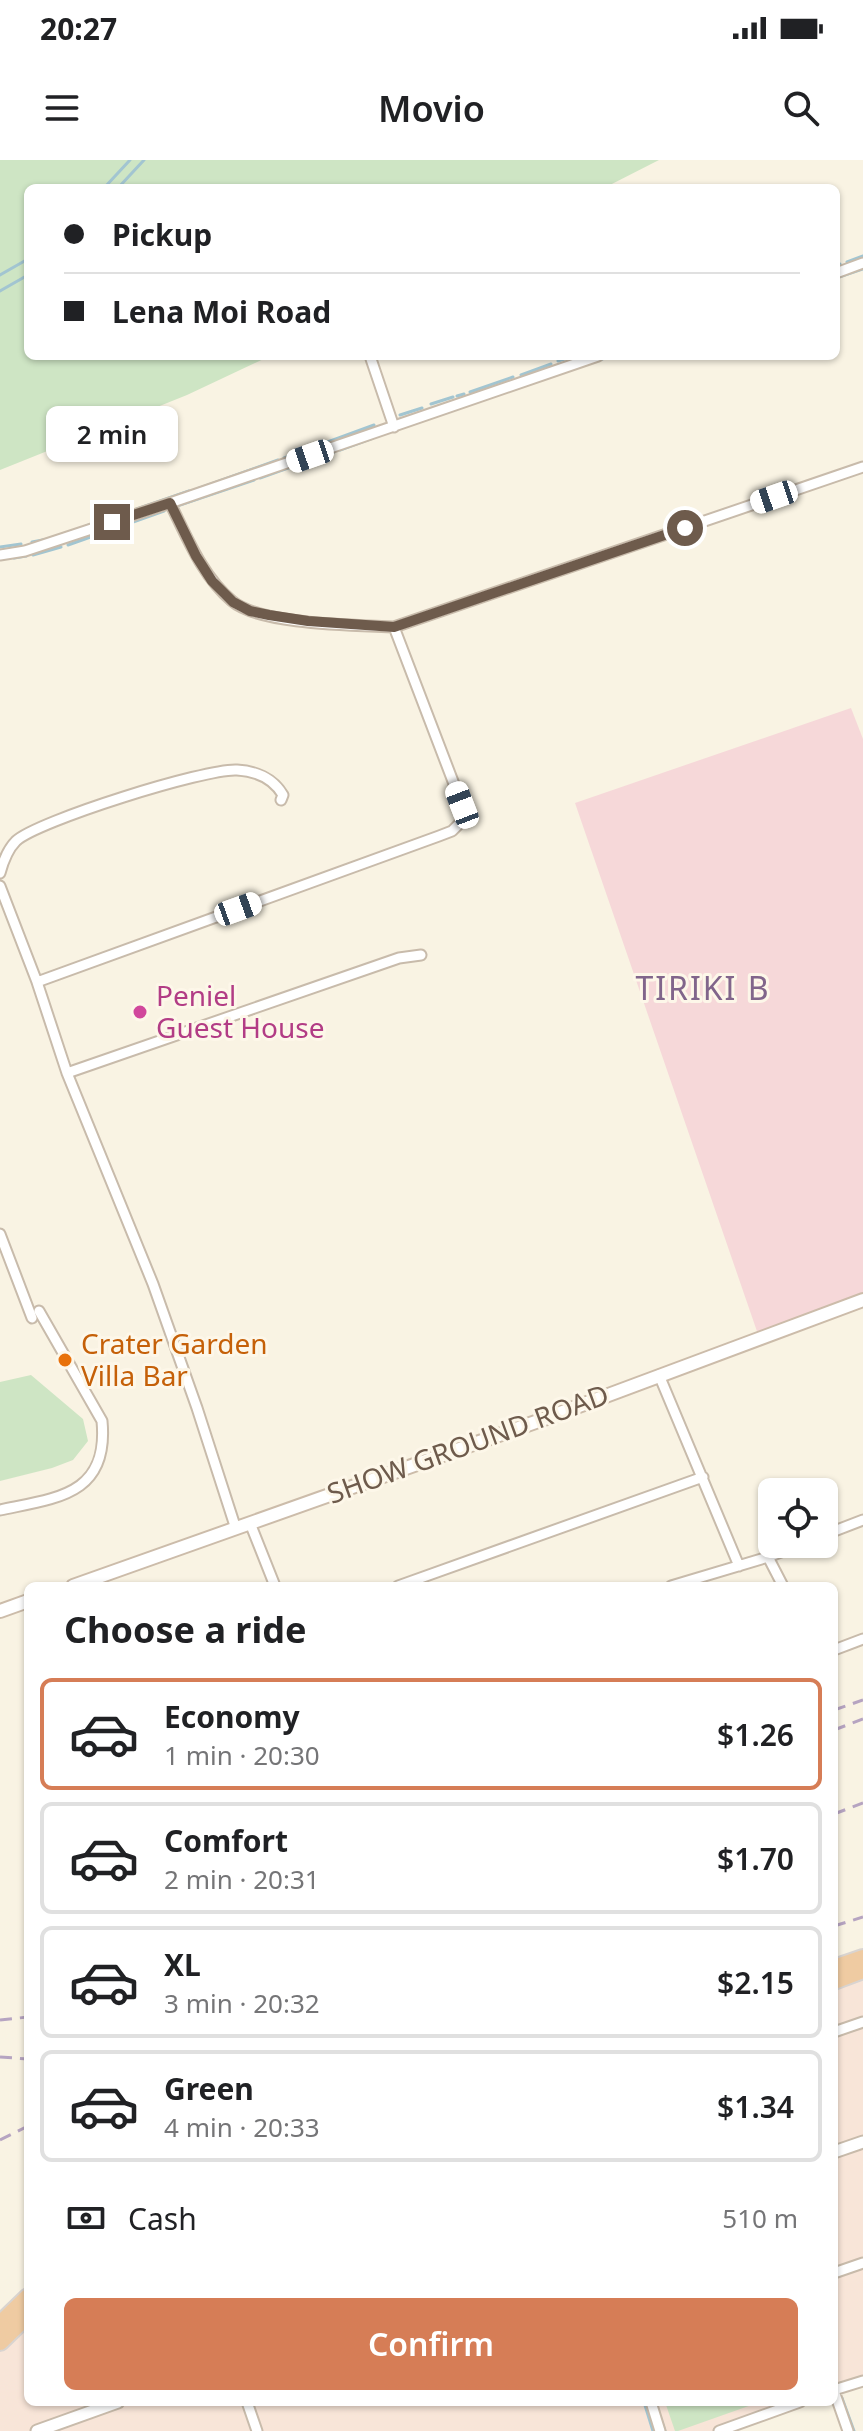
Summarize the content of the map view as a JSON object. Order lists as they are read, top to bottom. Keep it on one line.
{"streets":{"main road":["SHOW GROUND ROAD"]},"districts":["TIRIKI B"],"places":["Peniel Guest House","Crater Garden Villa Bar"],"page":{"status":"20:27","header":"Movio","banner":["Pickup","Lena Moi Road"],"bubble":"2 min","heading":"Choose a ride","list":[{"name":"Economy","note":"1 min · 20:30","value":"$1.26"},{"name":"Comfort","note":"2 min · 20:31","value":"$1.70"},{"name":"XL","note":"3 min · 20:32","value":"$2.15"},{"name":"Green","note":"4 min · 20:33","value":"$1.34"}],"pay":["Cash","510 m"],"buttons":"Confirm"}}
